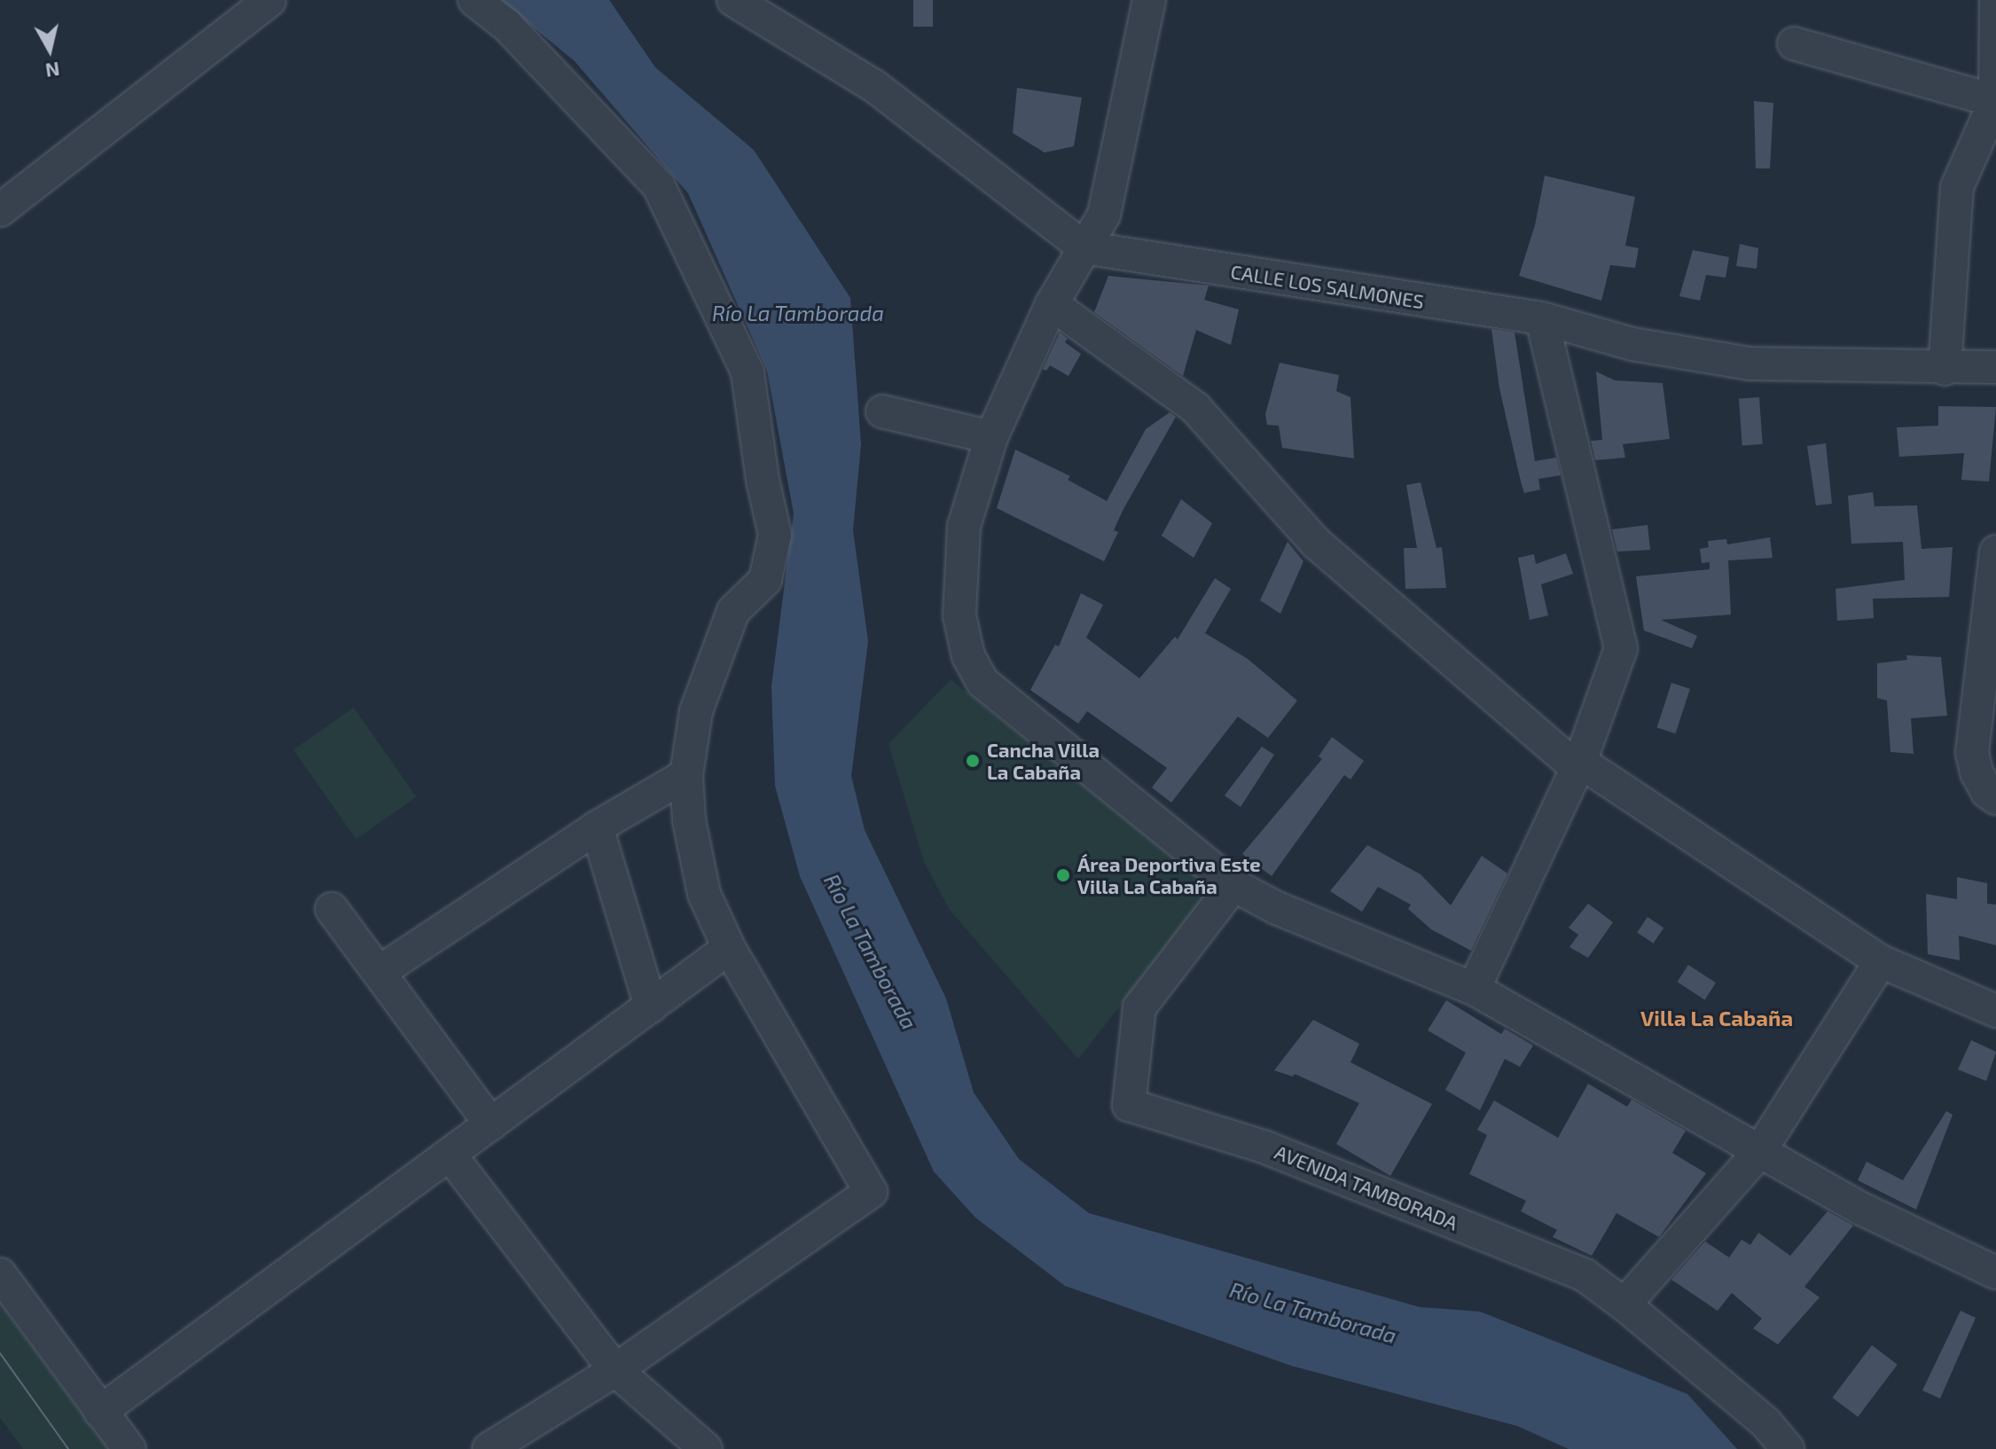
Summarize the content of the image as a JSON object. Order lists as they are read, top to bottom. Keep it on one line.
{"streets":{"street":["CALLE LOS SALMONES","AVENIDA TAMBORADA"]},"districts":["Villa La Cabaña"],"water":["Río La Tamborada"],"places":["Cancha Villa La Cabaña","Área Deportiva Este Villa La Cabaña"],"north":"bottom"}
